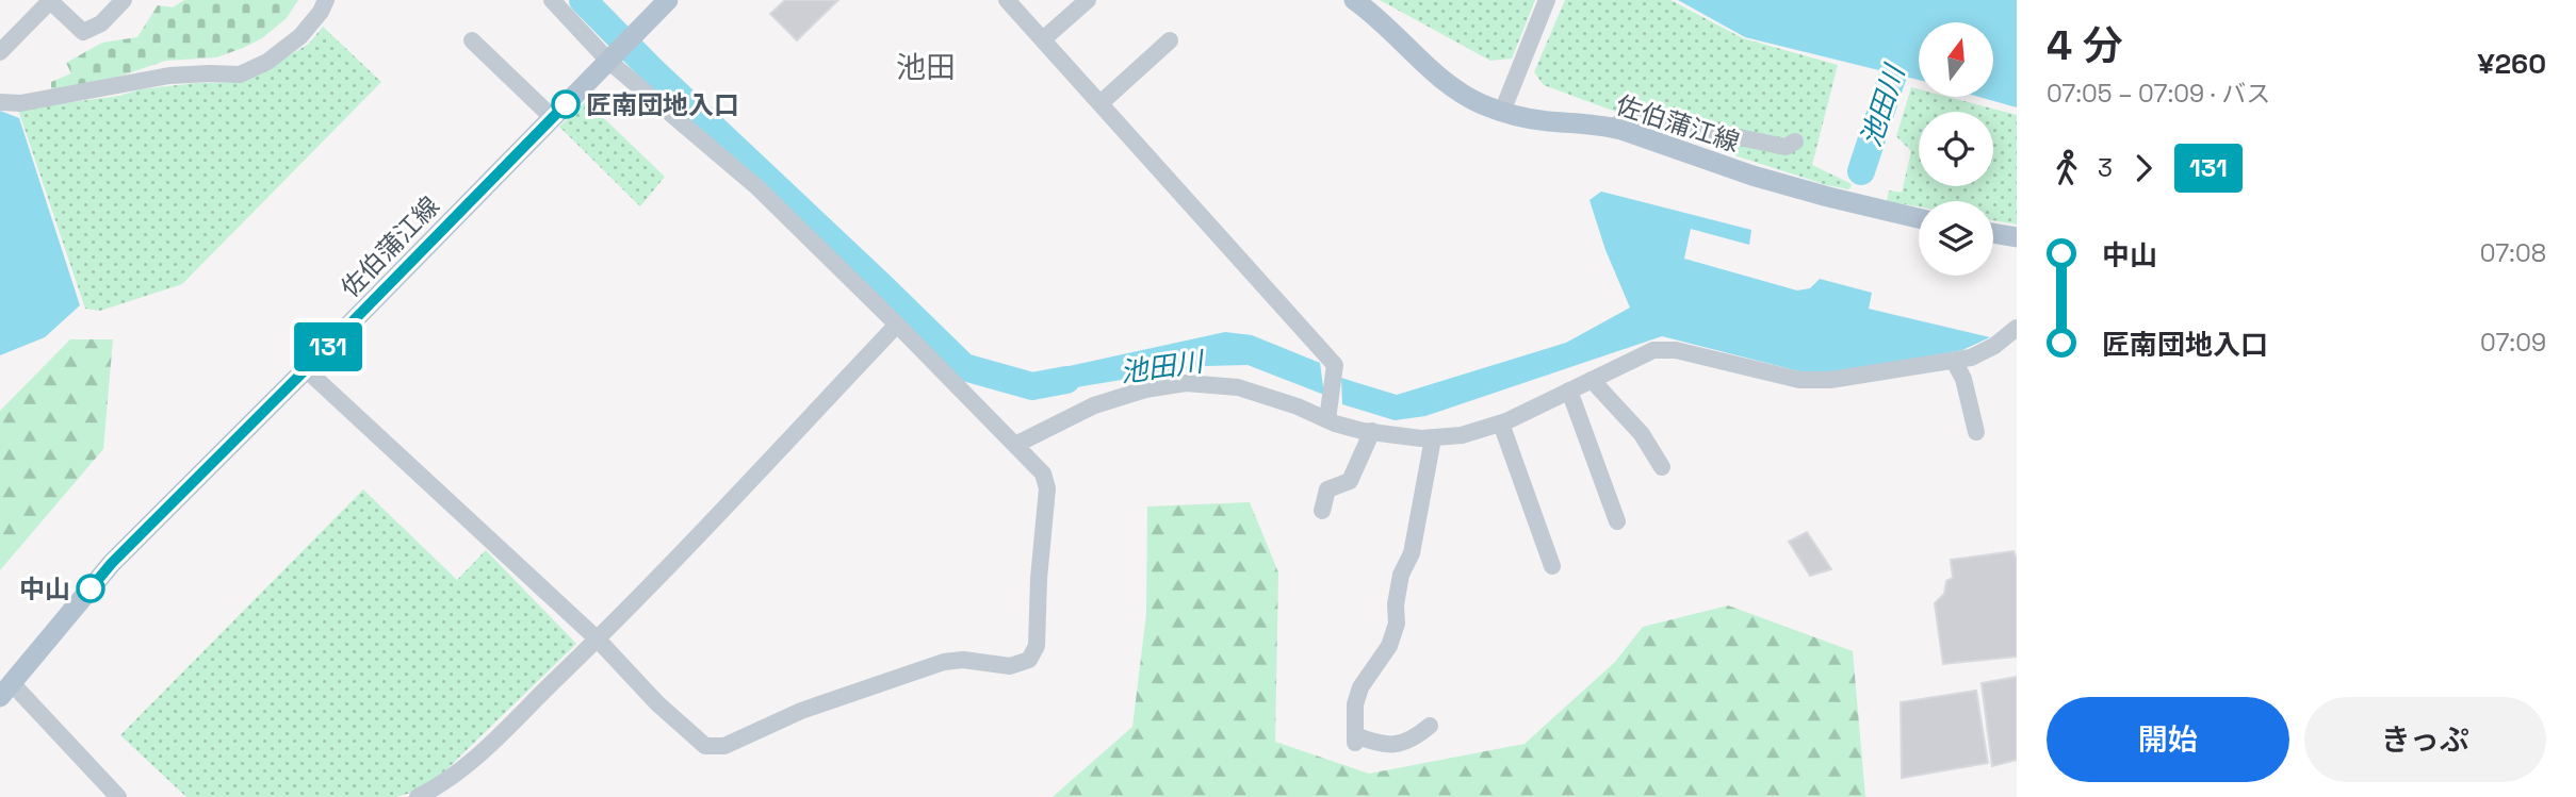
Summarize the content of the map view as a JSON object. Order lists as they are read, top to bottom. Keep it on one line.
{"streets":{"main road":["佐伯蒲江線"]},"districts":["池田"],"water":["池田川"],"places":["匠南団地入口","中山"],"lines":["bus line 131"],"north":"top","page":{"on_map":"131","heading":["4 分","07:05 – 07:09 · バス","¥260"],"legs":["3","131"],"list":[{"name":"中山","value":"07:08"},{"name":"匠南団地入口","value":"07:09"}],"buttons":["開始","きっぷ"]}}
